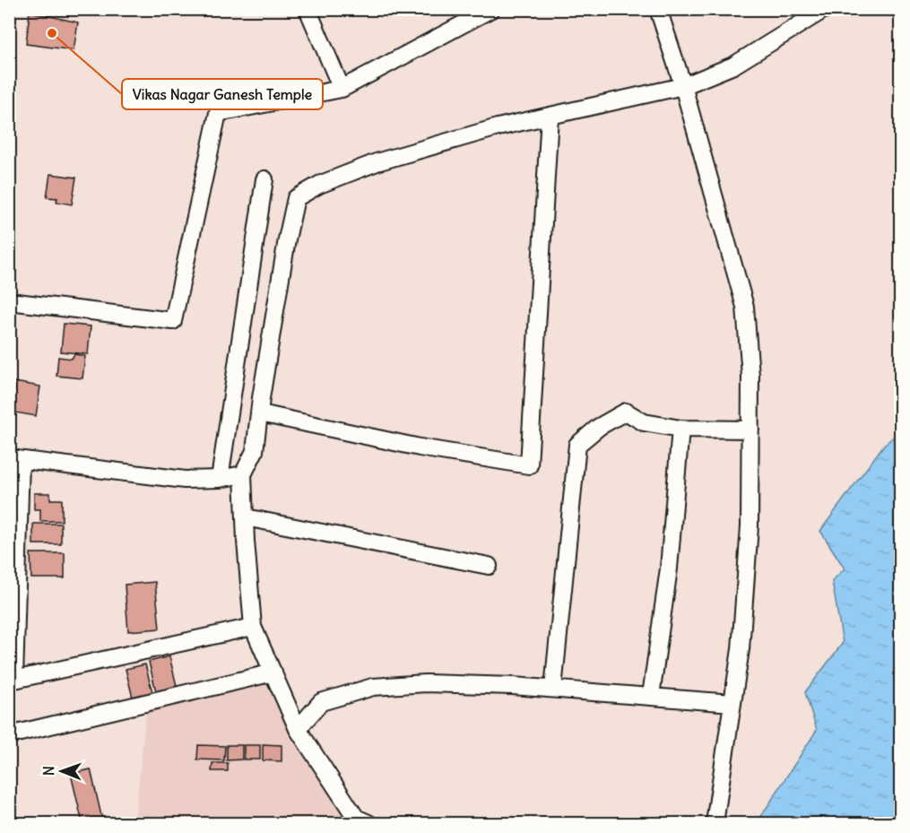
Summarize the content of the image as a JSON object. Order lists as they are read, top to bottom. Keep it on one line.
{"places":["Vikas Nagar Ganesh Temple"],"north":"left"}
